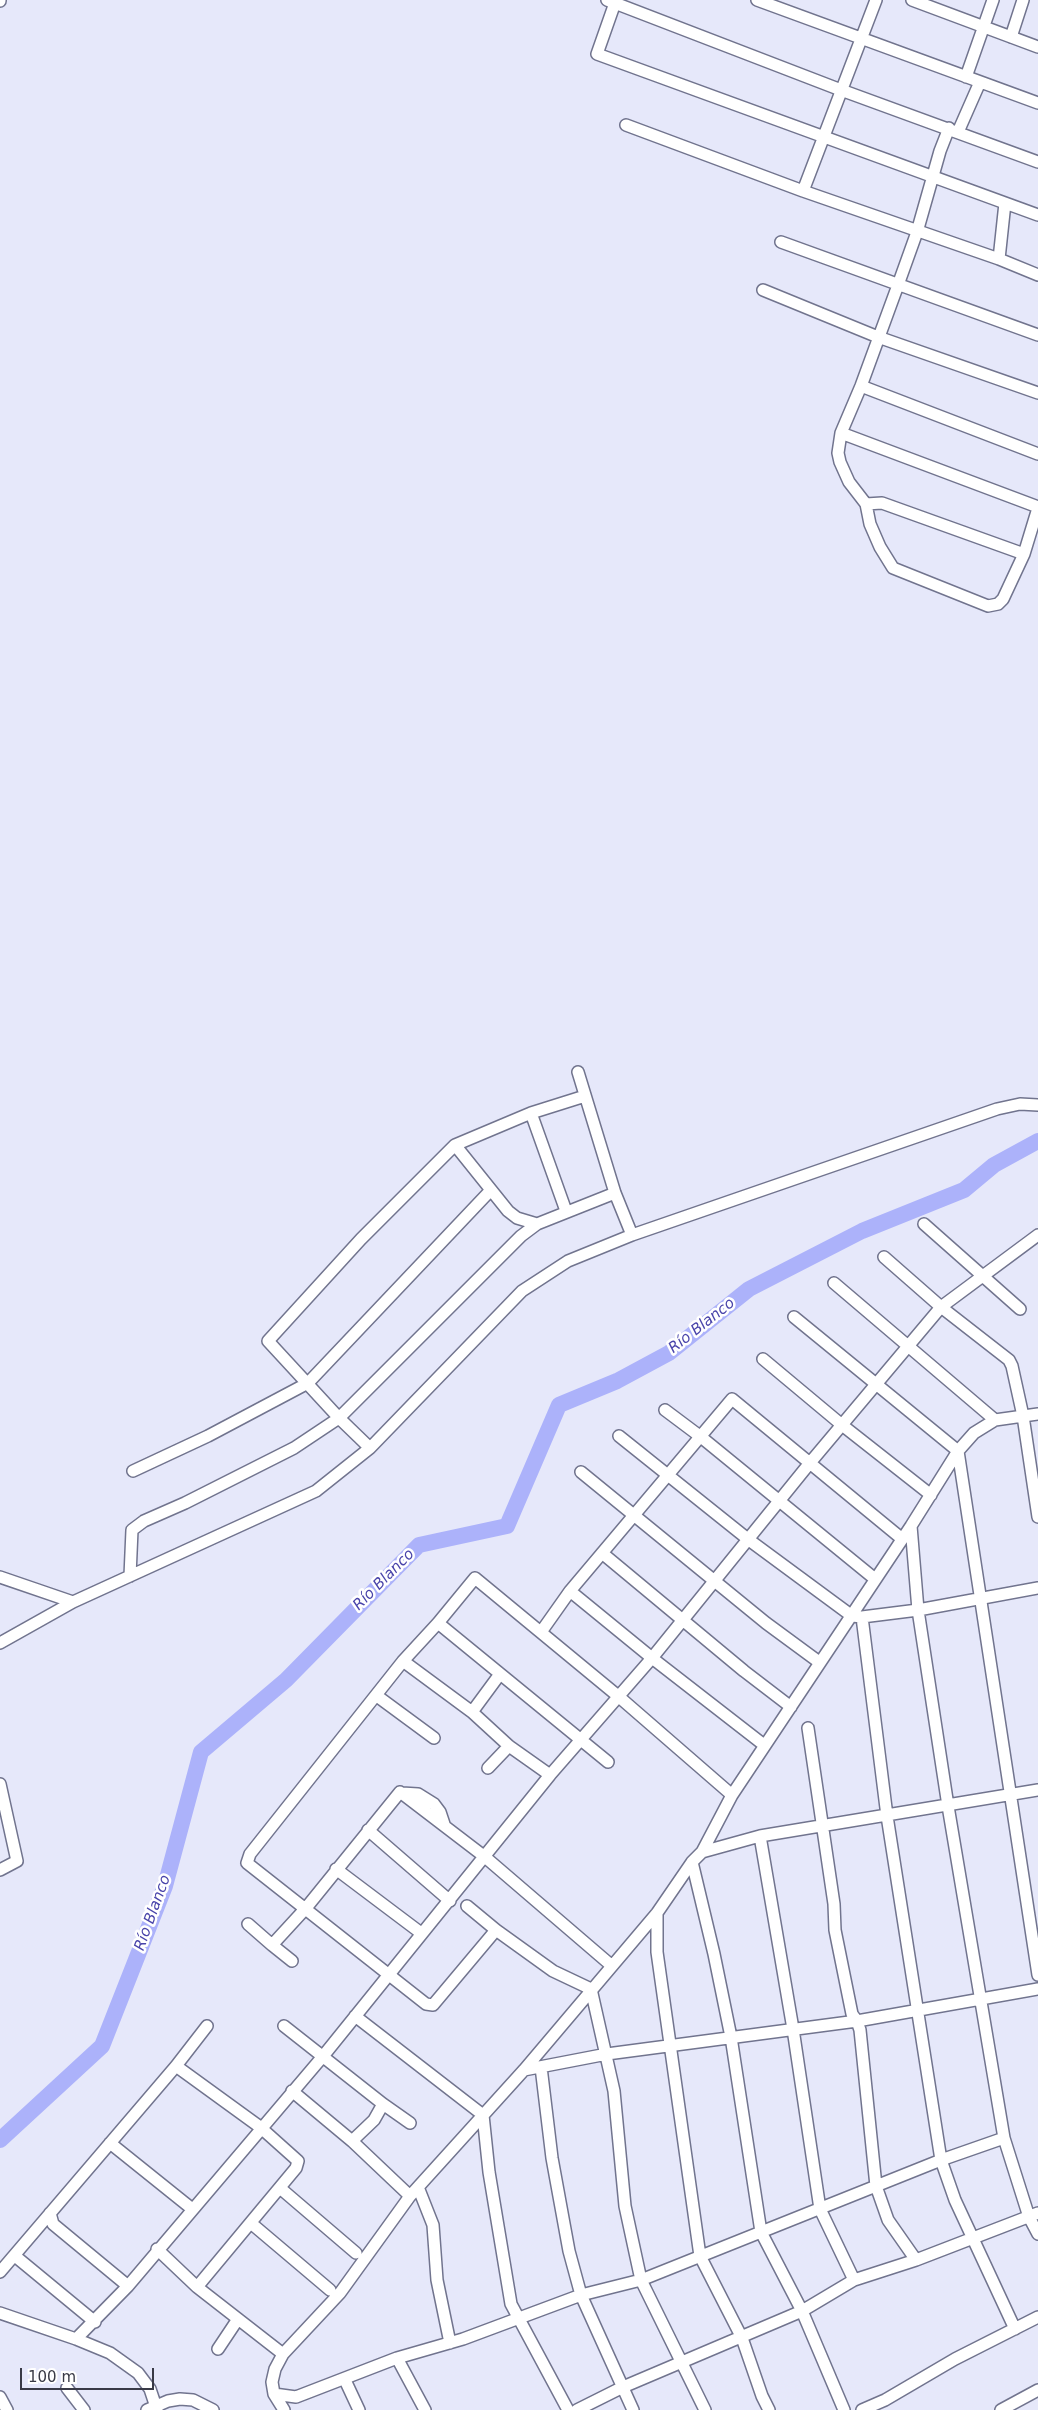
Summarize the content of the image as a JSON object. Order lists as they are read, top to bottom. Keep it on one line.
{"water":["Río Blanco"],"scale_bar":"100 m"}
